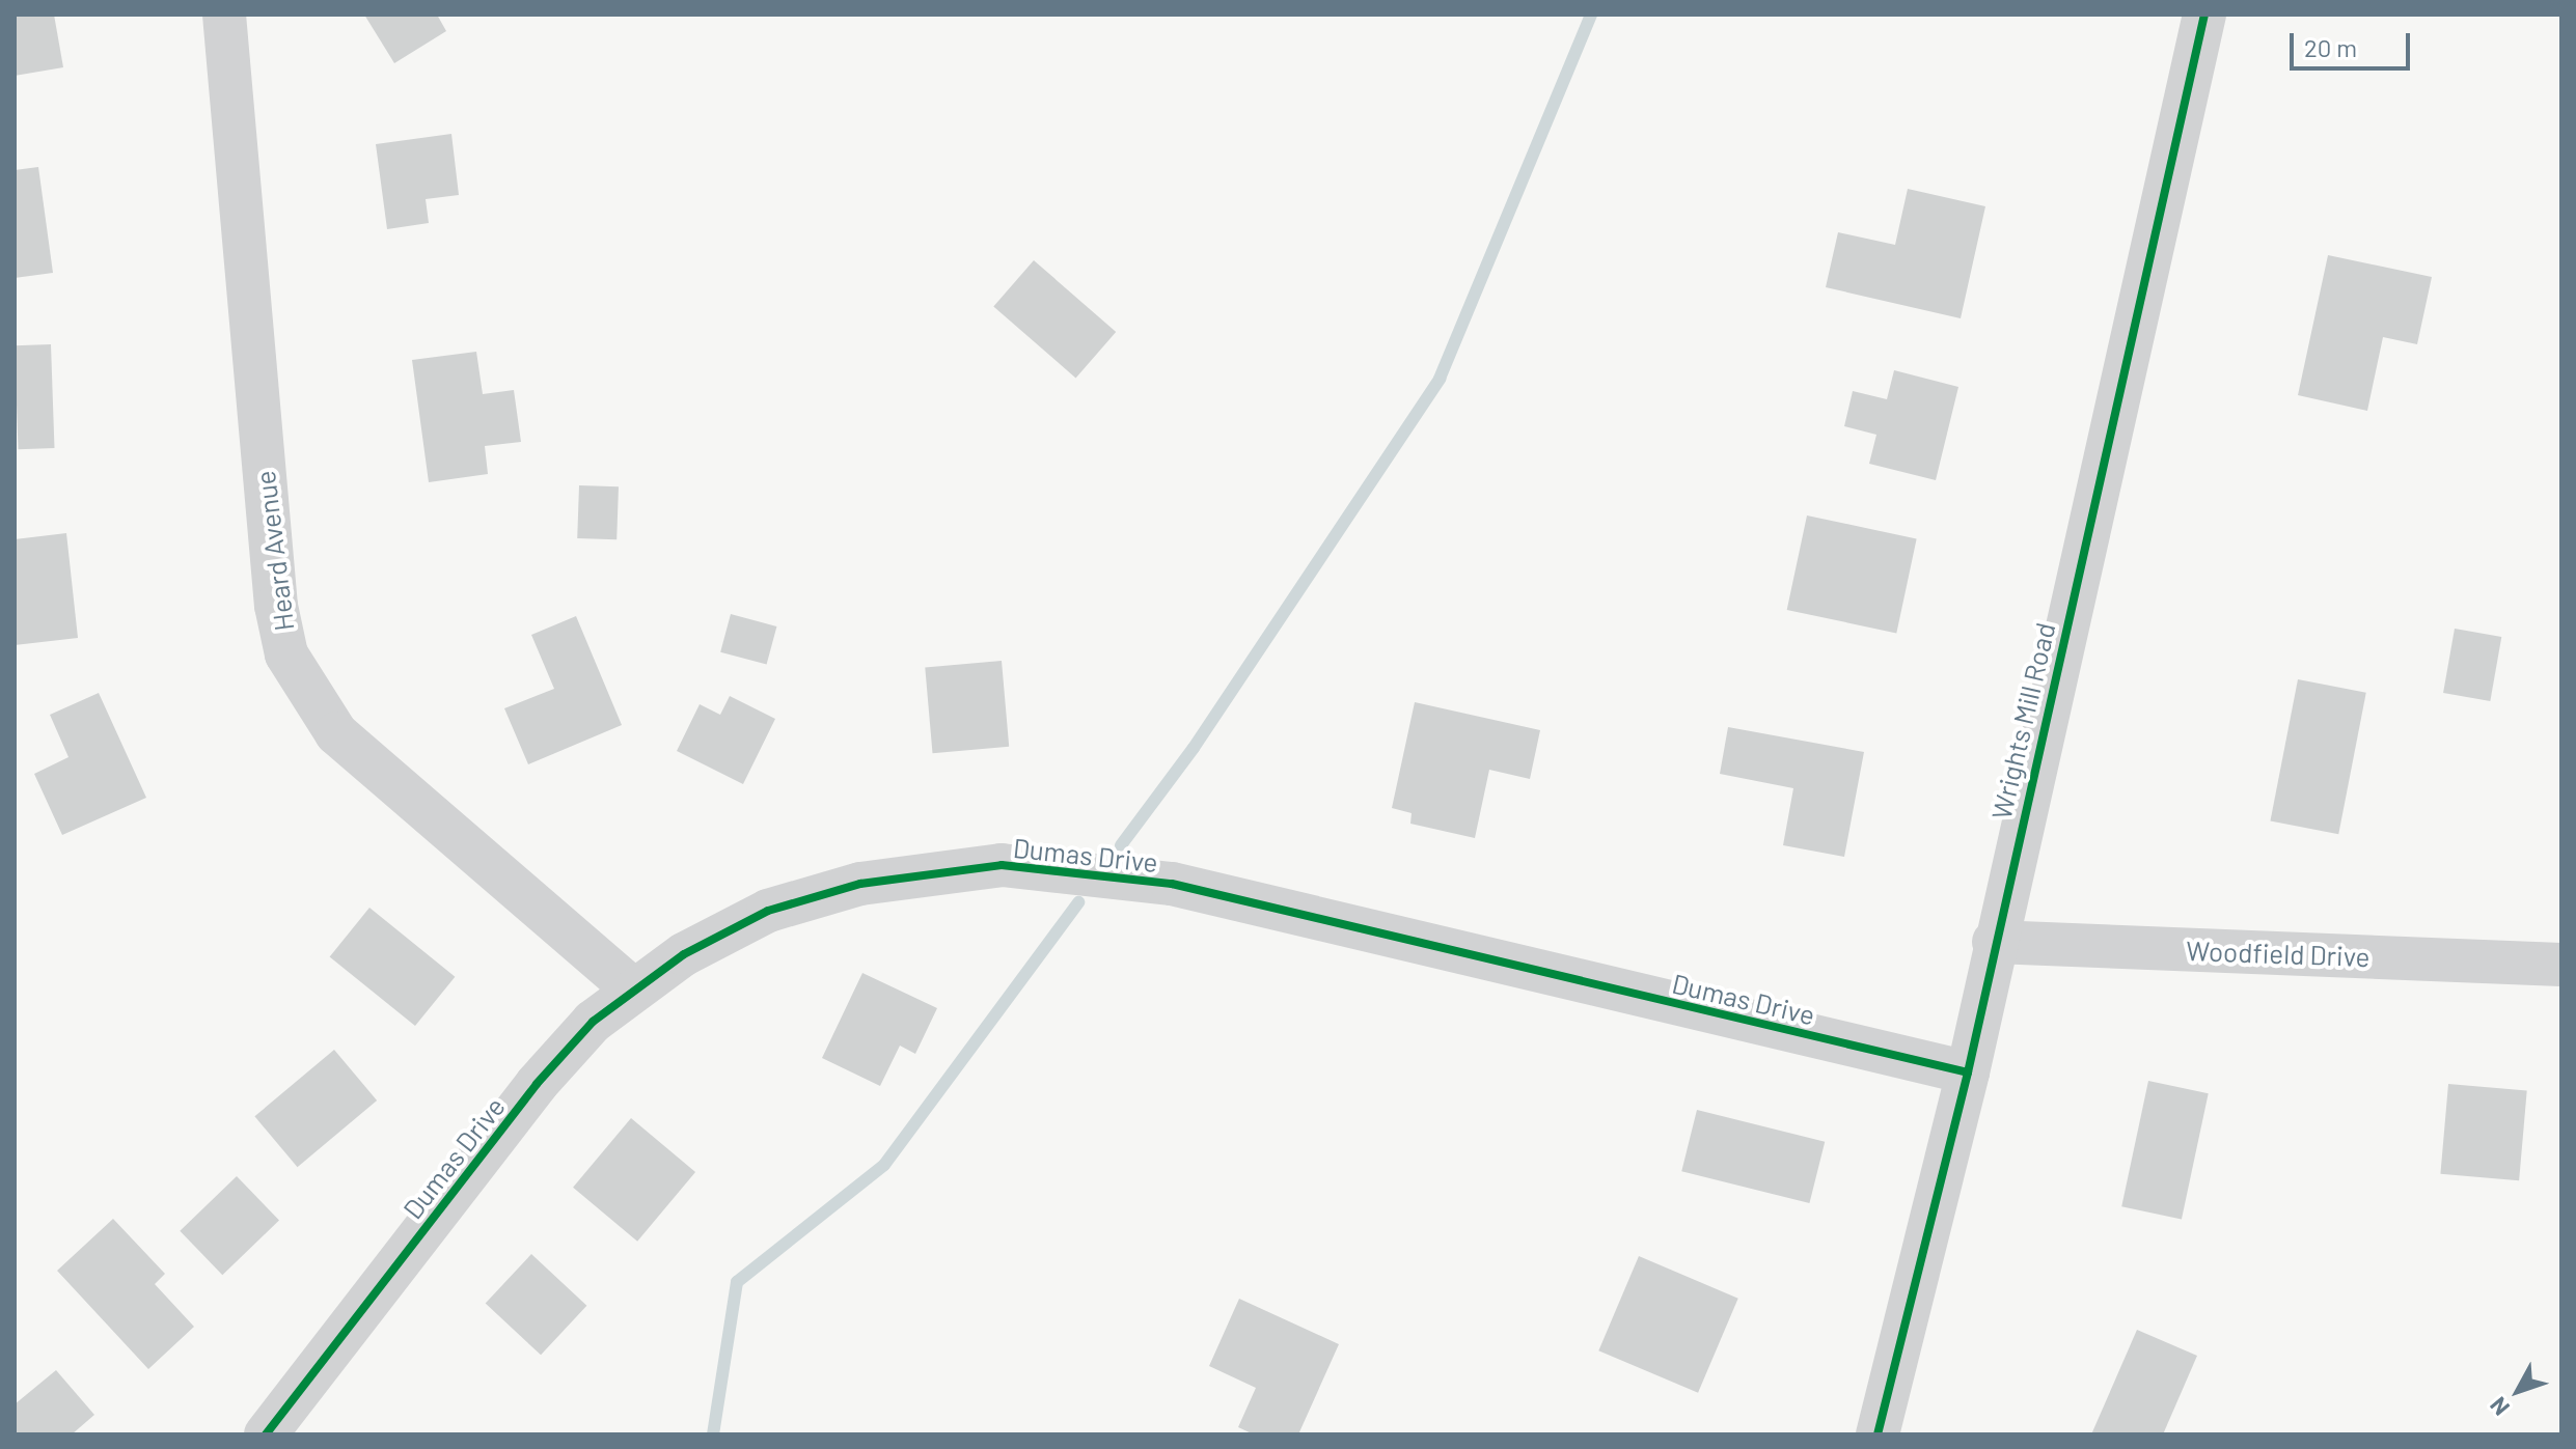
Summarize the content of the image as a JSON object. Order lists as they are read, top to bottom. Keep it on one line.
{"streets":{"street":["Heard Avenue","Wrights Mill Road","Dumas Drive","Woodfield Drive"]},"crossings":[["Heard Avenue","Dumas Drive"],["Wrights Mill Road","Dumas Drive"],["Wrights Mill Road","Woodfield Drive"]],"scale_bar":"20 m","north":"bottom left"}
